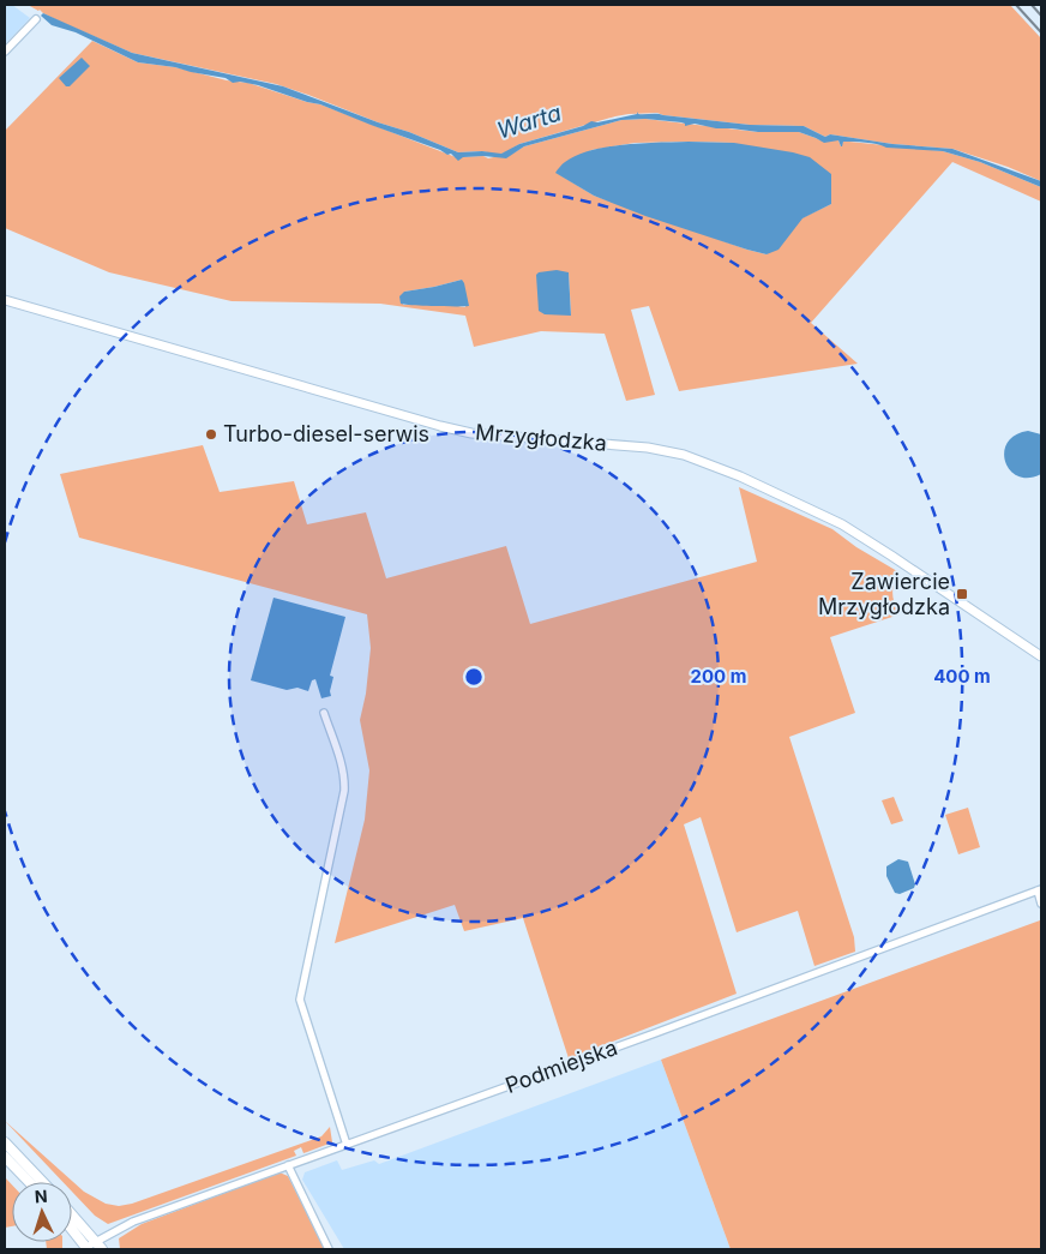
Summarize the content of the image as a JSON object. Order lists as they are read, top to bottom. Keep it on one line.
{"streets":{"street":["Mrzygłodzka","Podmiejska"]},"water":["Warta"],"places":{"other":["Turbo-diesel-serwis"],"transit":["Zawiercie Mrzygłodzka"]},"north":"top","rings":["200 m","400 m"]}
